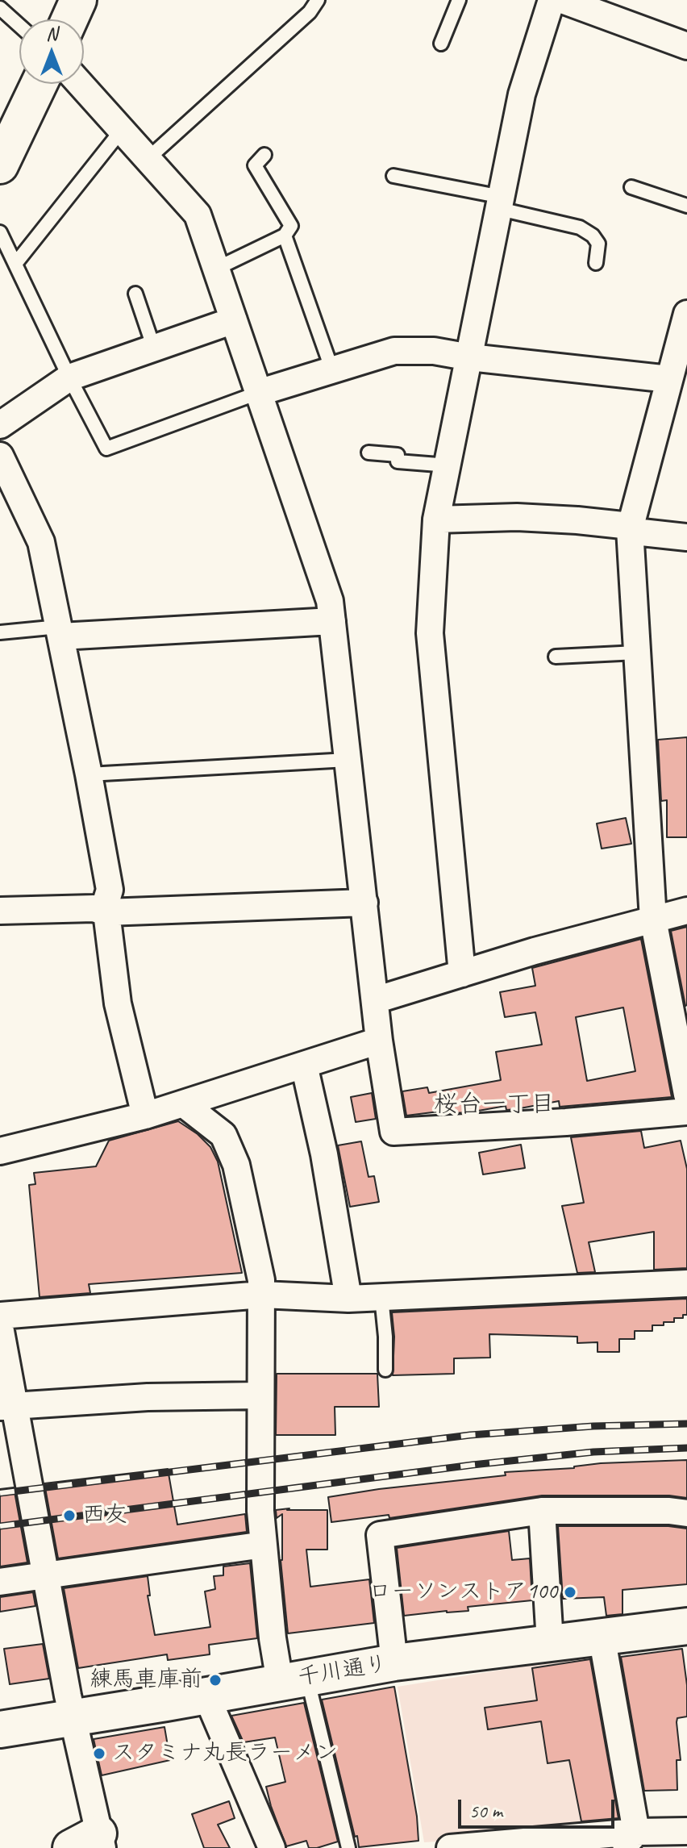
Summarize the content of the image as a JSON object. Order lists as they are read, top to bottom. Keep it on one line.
{"streets":{"main road":["千川通り"]},"districts":["桜台一丁目"],"places":["西友","ローソンストア100","練馬車庫前","スタミナ丸長ラーメン"],"scale_bar":"50 m","north":"top"}
